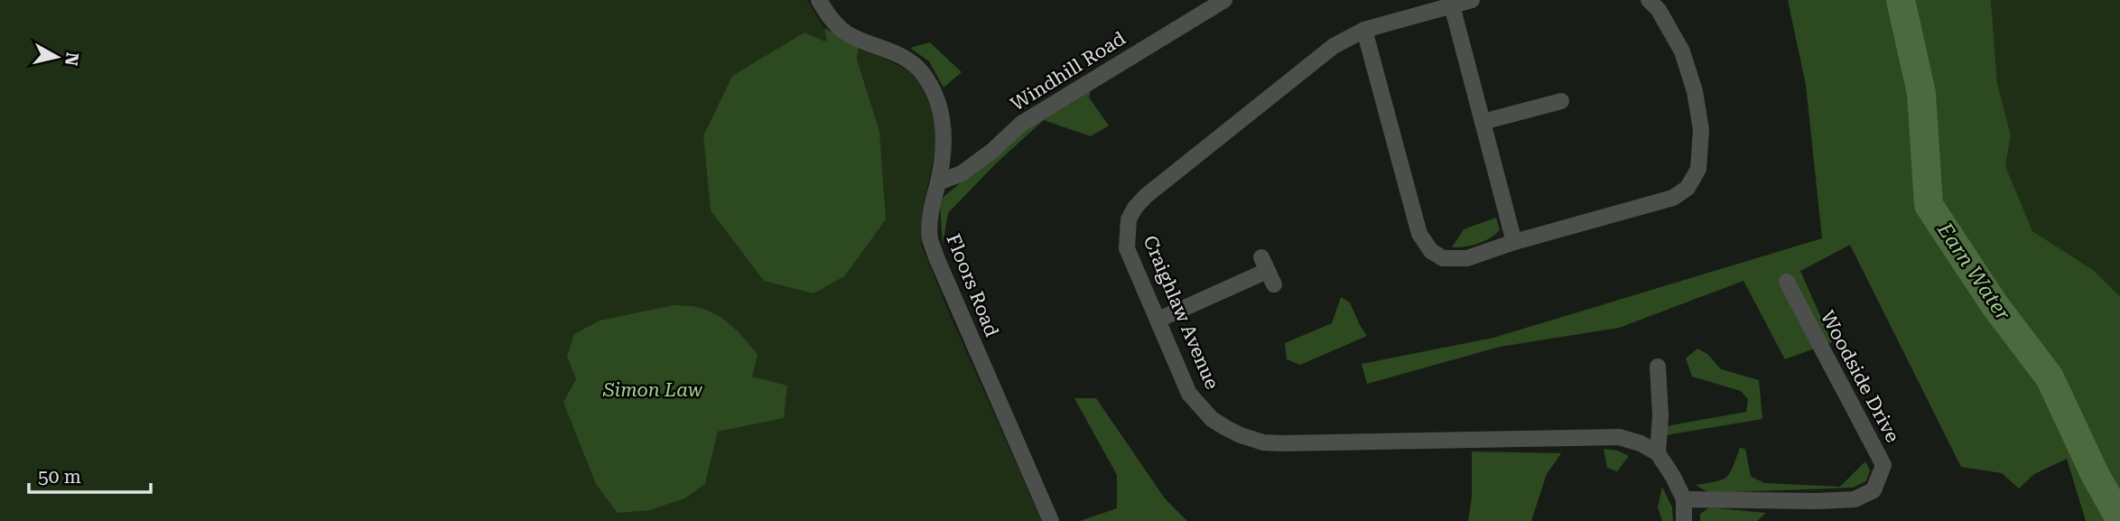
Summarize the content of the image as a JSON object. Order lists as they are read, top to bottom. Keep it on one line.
{"streets":{"street":["Windhill Road","Floors Road","Craighlaw Avenue","Woodside Drive"]},"crossings":[["Windhill Road","Floors Road"]],"water":["Earn Water"],"parks":["Simon Law"],"scale_bar":"50 m","north":"right"}
